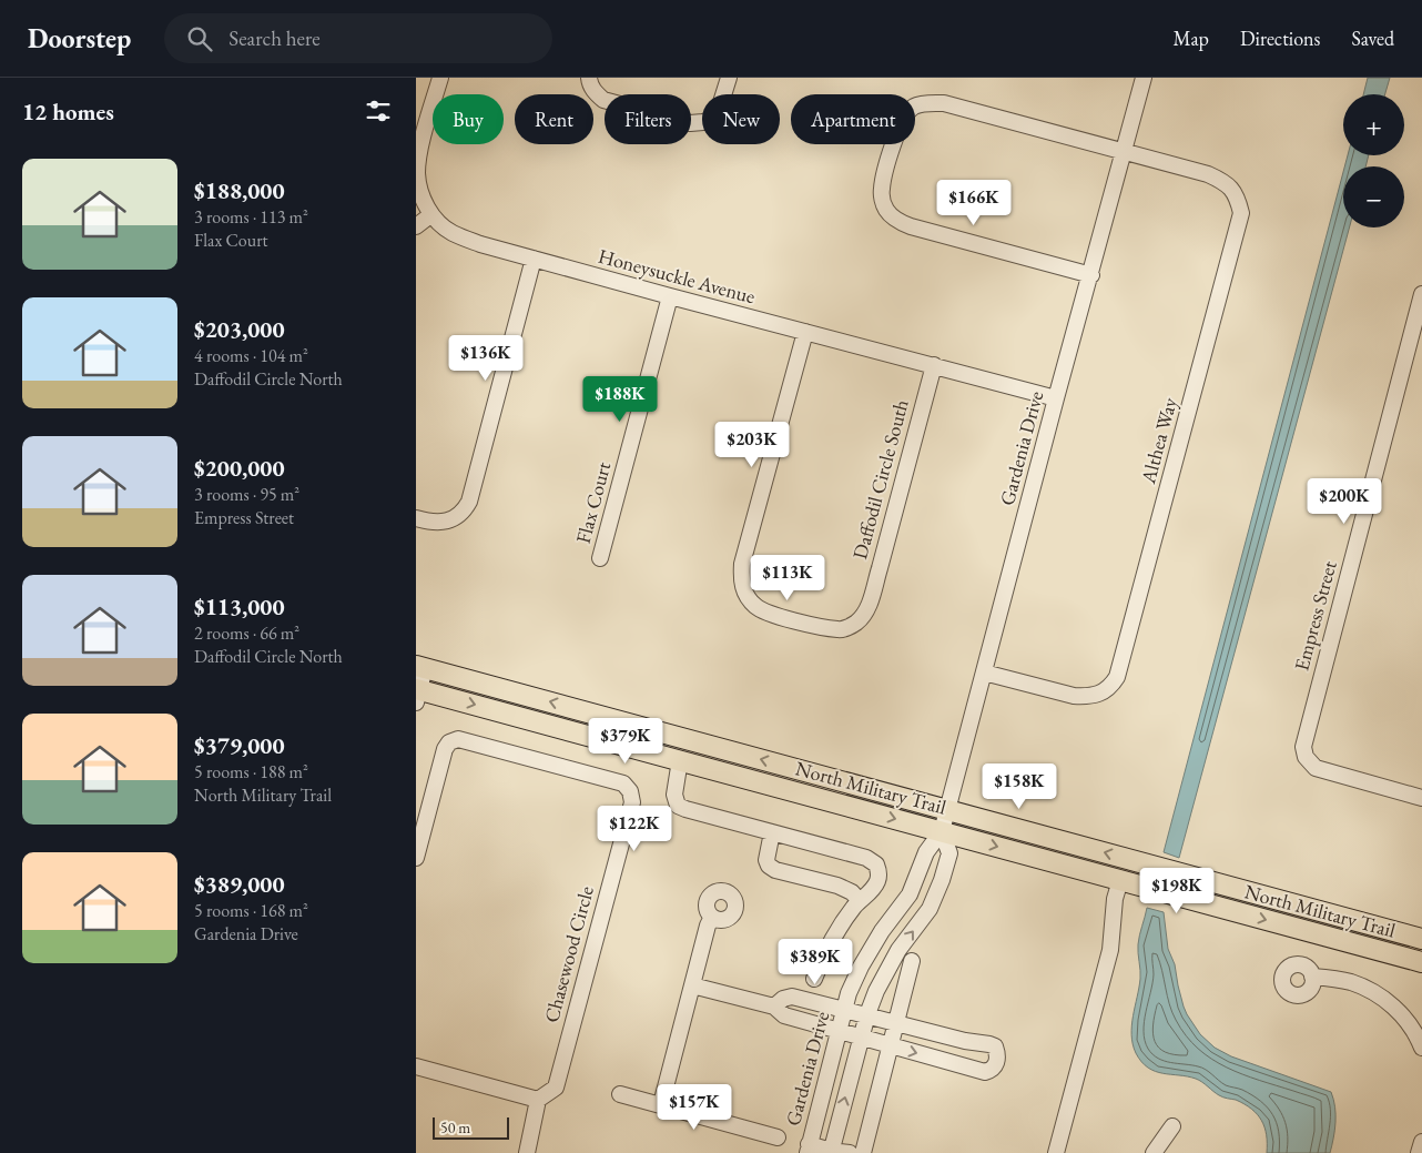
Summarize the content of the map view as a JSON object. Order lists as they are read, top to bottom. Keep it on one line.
{"streets":{"main road":["North Military Trail"],"street":["Honeysuckle Avenue","Althea Way","Gardenia Drive","Daffodil Circle South","Flax Court","Empress Street","Chasewood Circle"]},"crossings":[["Honeysuckle Avenue","Gardenia Drive"],["Honeysuckle Avenue","Daffodil Circle South"],["Honeysuckle Avenue","Flax Court"],["Althea Way","Gardenia Drive"],["Gardenia Drive","North Military Trail"]],"scale_bar":"50 m","page":{"header":"Doorstep","search":"Search here","nav":["Map","Directions","Saved"],"heading":"12 homes","map_buttons":["+","−"],"chip":["Buy","Rent","Filters","New","Apartment"],"list":[{"name":"$188,000","note":"3 rooms · 113 m² · Flax Court"},{"name":"$203,000","note":"4 rooms · 104 m² · Daffodil Circle North"},{"name":"$200,000","note":"3 rooms · 95 m² · Empress Street"},{"name":"$113,000","note":"2 rooms · 66 m² · Daffodil Circle North"},{"name":"$379,000","note":"5 rooms · 188 m² · North Military Trail"},{"name":"$389,000","note":"5 rooms · 168 m² · Gardenia Drive"}],"price":["$166K","$136K","$188K","$203K","$200K","$113K","$379K","$158K","$122K","$198K","$389K","$157K"],"scale":"50 m"}}
